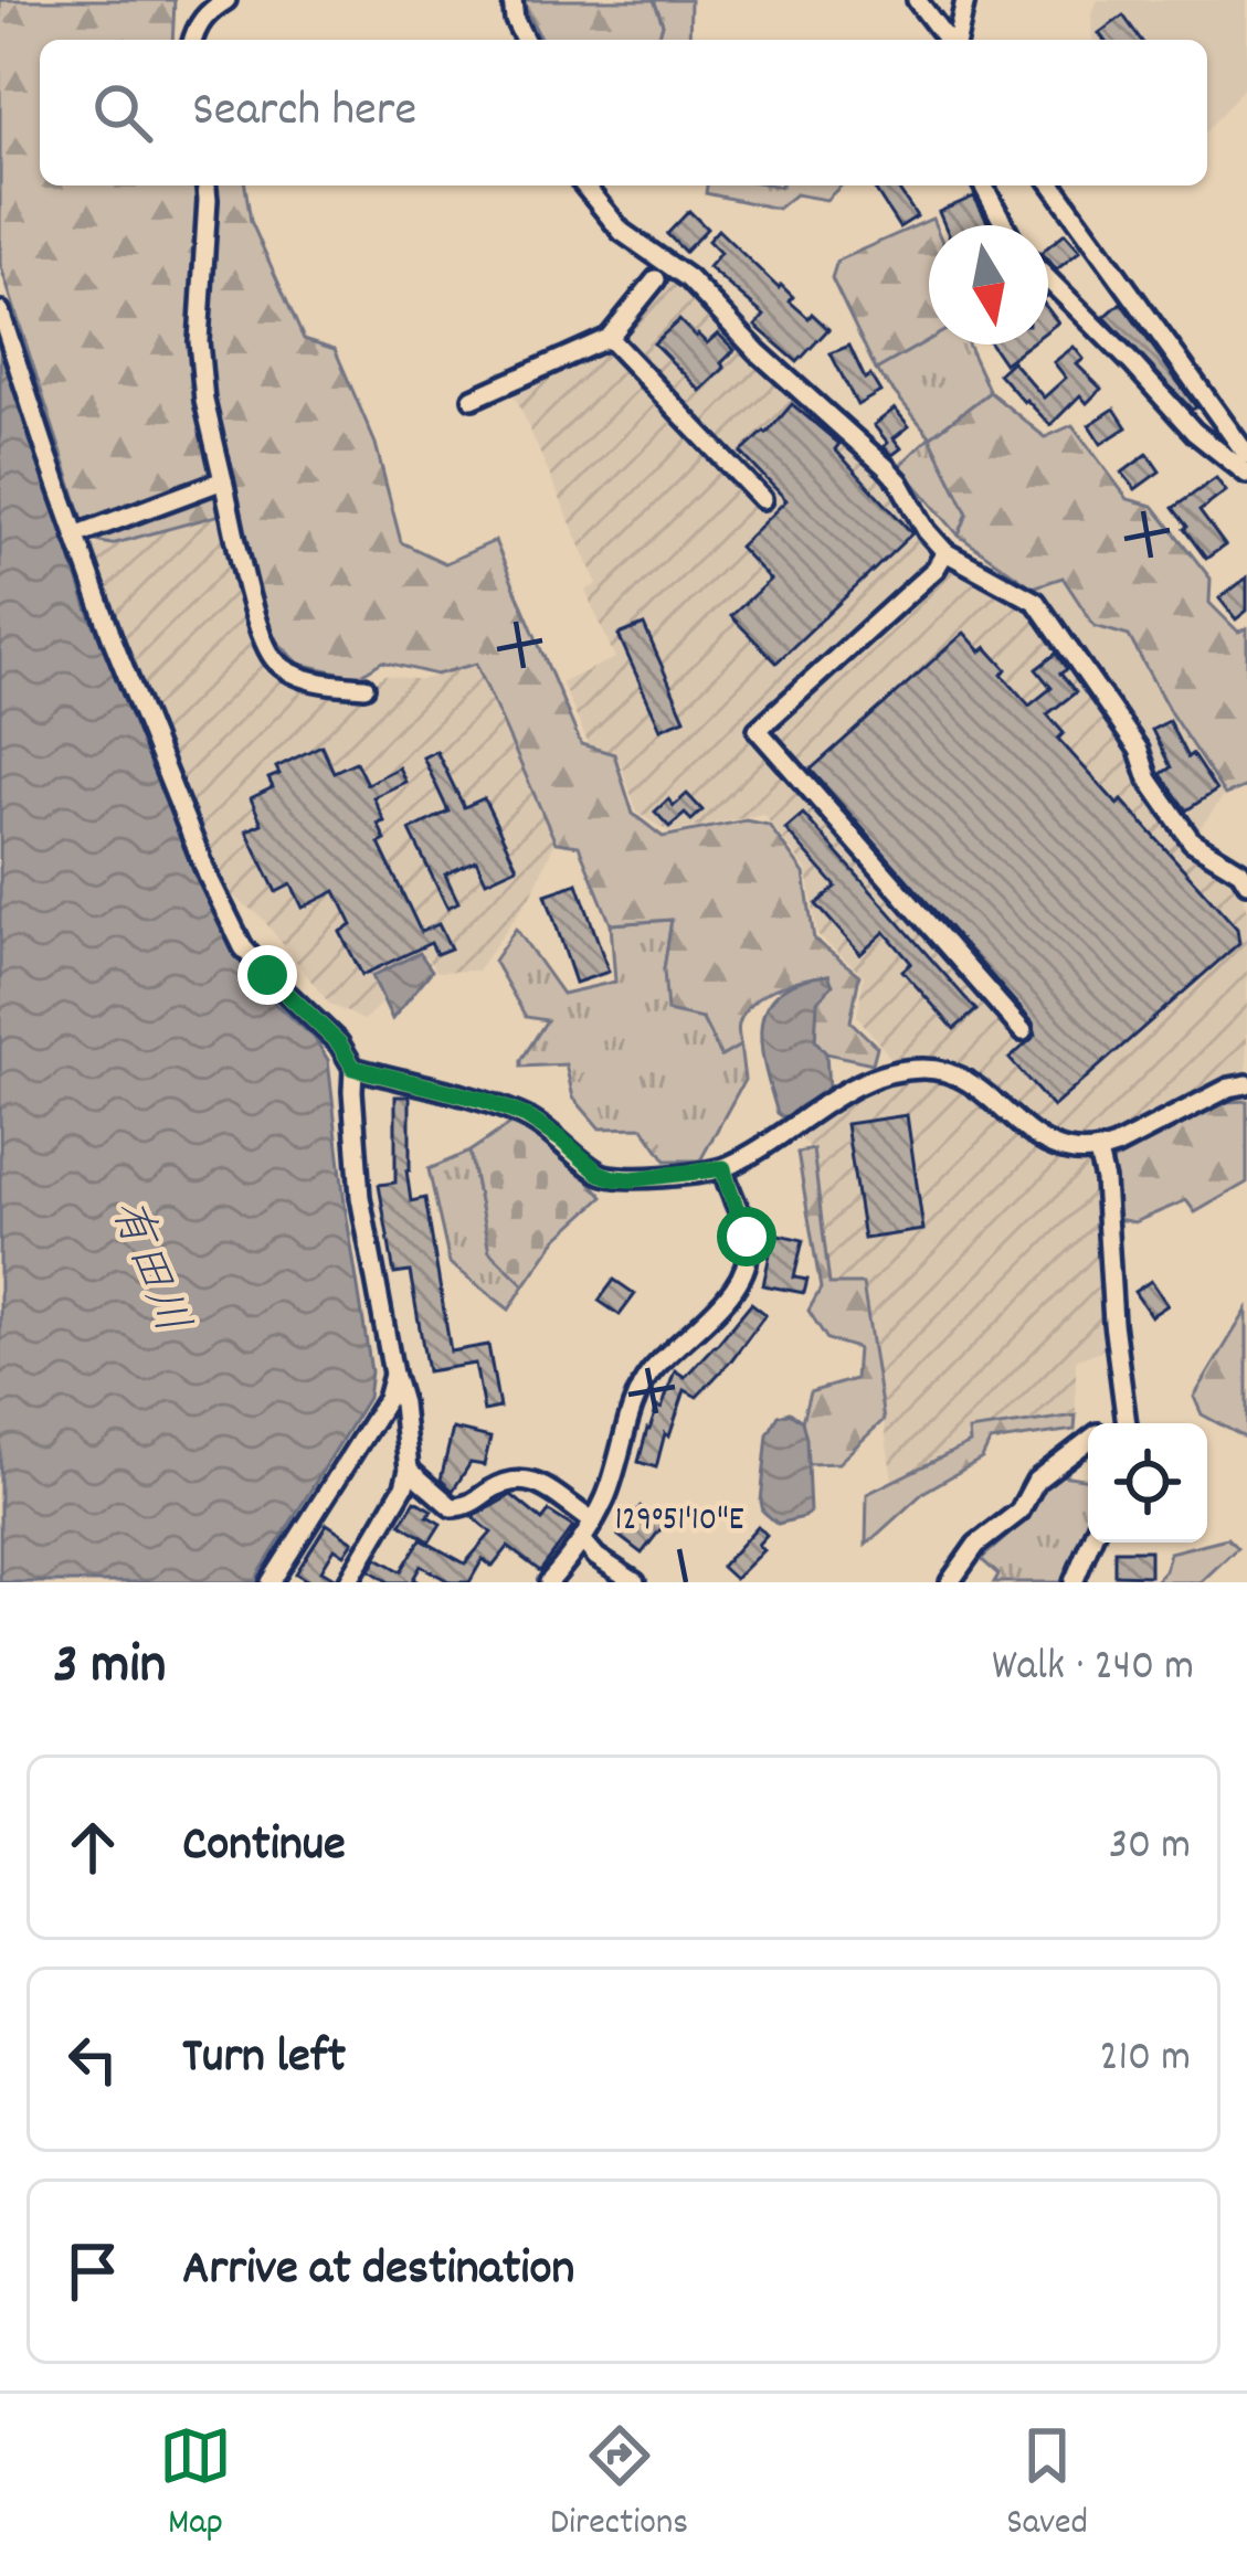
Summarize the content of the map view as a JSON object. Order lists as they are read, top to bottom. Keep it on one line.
{"water":["有田川"],"north":"bottom","page":{"search":"Search here","heading":["3 min","Walk · 240 m"],"list":[["Continue","30 m"],["Turn left","210 m"],"Arrive at destination"],"nav":["Map","Directions","Saved"]},"coordinates":["129°51'10\"E"]}
